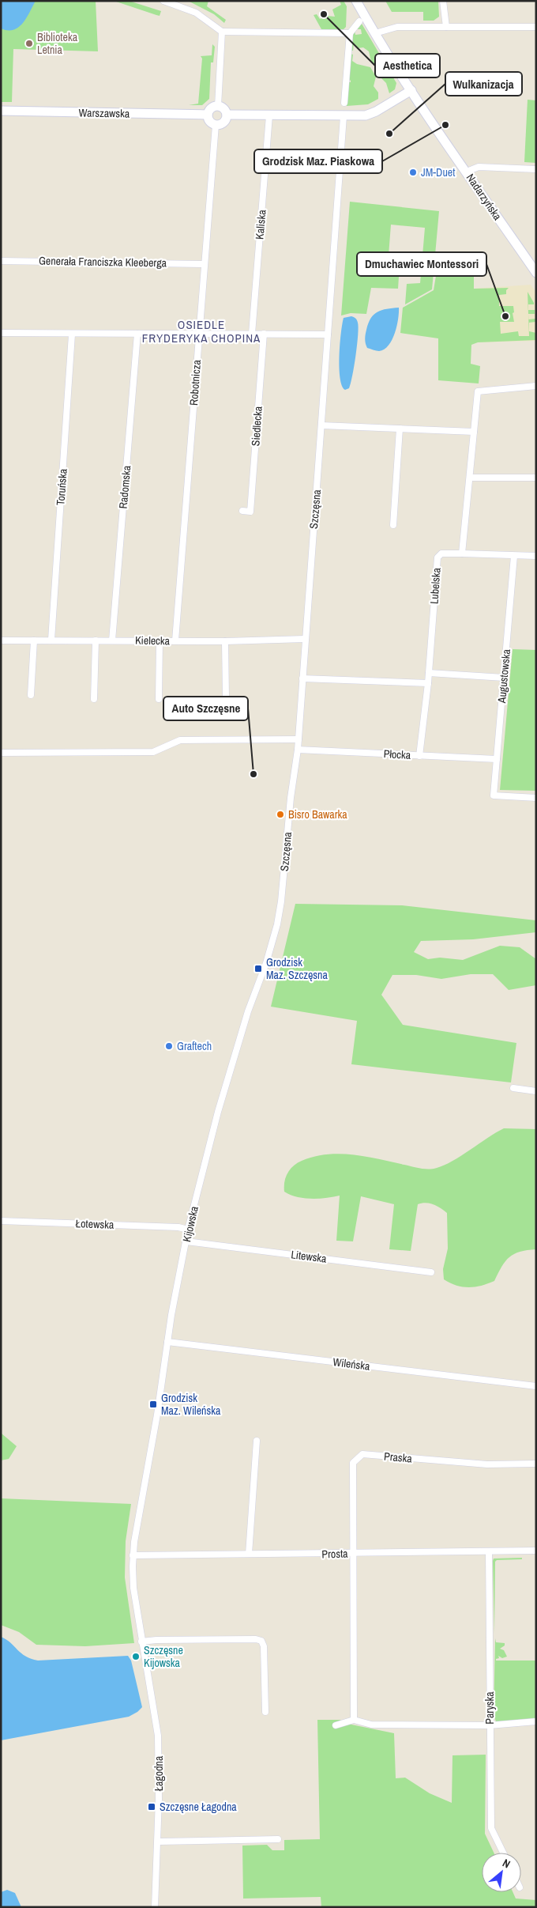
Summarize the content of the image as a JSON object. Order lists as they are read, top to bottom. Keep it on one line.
{"streets":{"street":["Warszawska","Nadarzyńska","Kaliska","Generała Franciszka Kleeberga","Robotnicza","Siedlecka","Toruńska","Radomska","Szczęsna","Lubelska","Kielecka","Augustowska","Płocka","Łotewska","Kijowska","Litewska","Wileńska","Praska","Prosta","Paryska","Łagodna"]},"crossings":[["Warszawska","Robotnicza"],["Generała Franciszka Kleeberga","Robotnicza"],["Robotnicza","Kielecka"],["Toruńska","Kielecka"],["Radomska","Kielecka"],["Szczęsna","Kielecka"],["Szczęsna","Płocka"],["Szczęsna","Kijowska"],["Lubelska","Augustowska"],["Lubelska","Płocka"],["Augustowska","Płocka"],["Łotewska","Kijowska"],["Kijowska","Litewska"],["Kijowska","Wileńska"],["Kijowska","Prosta"],["Kijowska","Łagodna"],["Praska","Prosta"],["Prosta","Paryska"],["Prosta","Łagodna"]],"districts":["OSIEDLE FRYDERYKA CHOPINA"],"places":{"other":["Aesthetica","Biblioteka Letnia","Grodzisk Maz. Piaskowa","Wulkanizacja","JM-Duet","Dmuchawiec Montessori","Auto Szczęsne","Bisro Bawarka","Graftech","Szczęsne Kijowska"],"transit":["Grodzisk Maz. Szczęsna","Grodzisk Maz. Wileńska","Szczęsne Łagodna"]},"north":"top right"}
